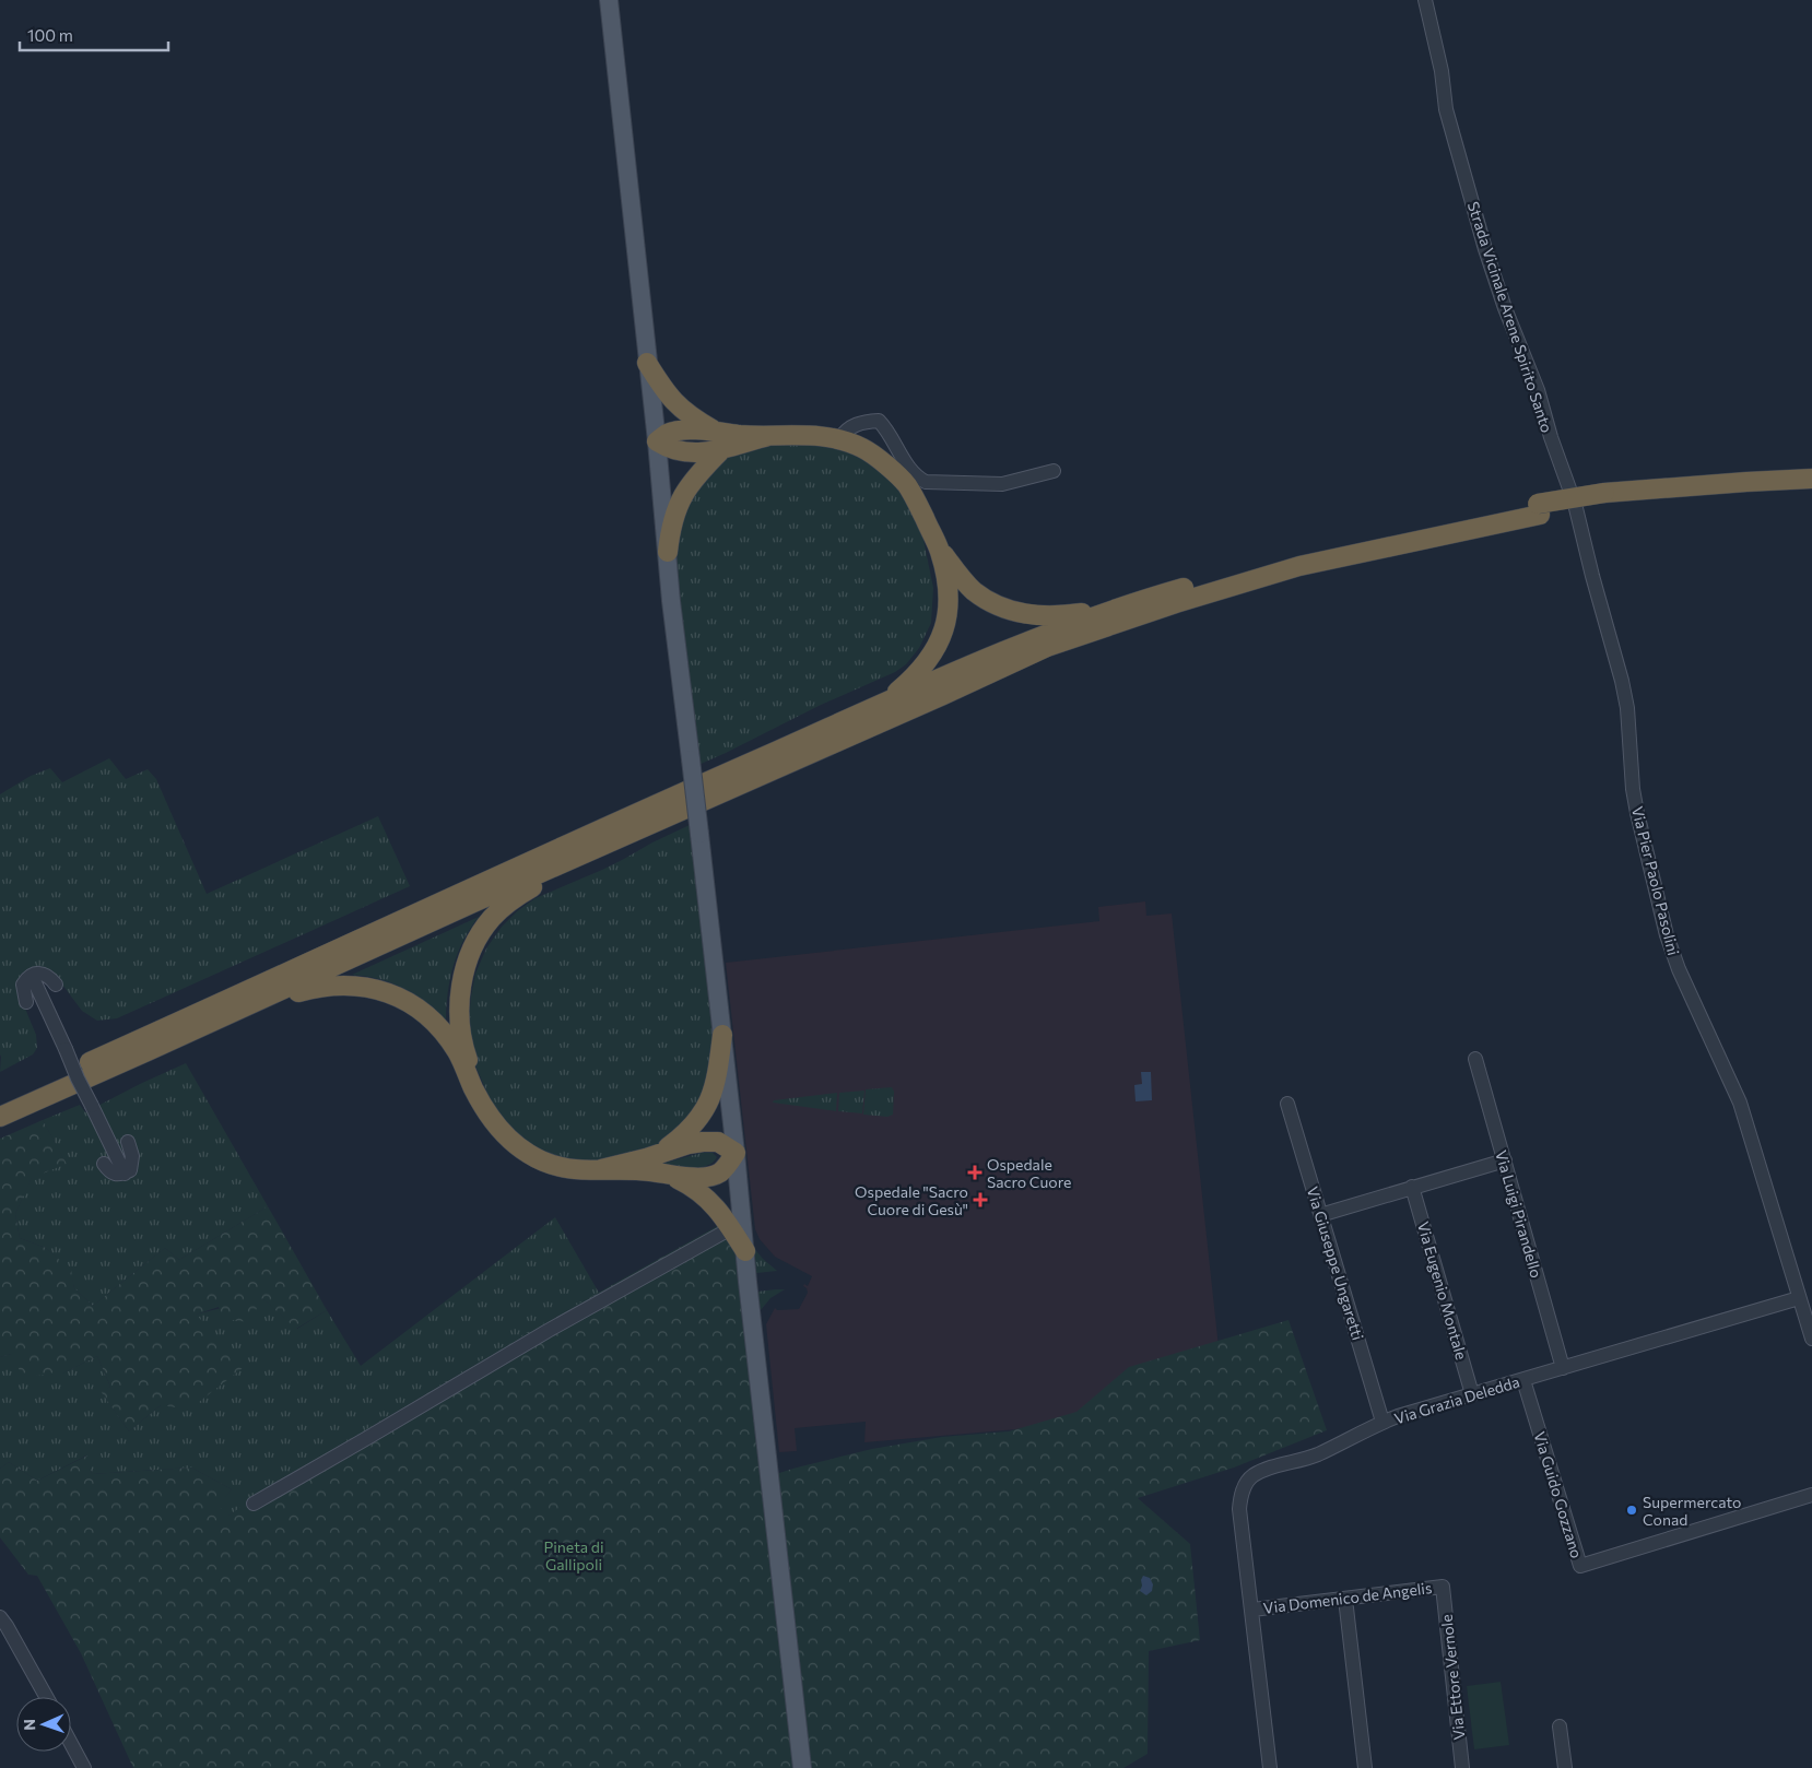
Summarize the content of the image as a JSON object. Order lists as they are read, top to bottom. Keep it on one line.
{"streets":{"street":["Strada Vicinale Arene Spirito Santo","Via Pier Paolo Pasolini","Via Luigi Pirandello","Via Giuseppe Ungaretti","Via Eugenio Montale","Via Grazia Deledda","Via Guido Gozzano","Via Domenico de Angelis","Via Ettore Vernole"]},"crossings":[["Strada Vicinale Arene Spirito Santo","Via Pier Paolo Pasolini"],["Via Pier Paolo Pasolini","Via Grazia Deledda"],["Via Luigi Pirandello","Via Grazia Deledda"],["Via Giuseppe Ungaretti","Via Grazia Deledda"],["Via Eugenio Montale","Via Grazia Deledda"],["Via Grazia Deledda","Via Guido Gozzano"],["Via Grazia Deledda","Via Domenico de Angelis"],["Via Domenico de Angelis","Via Ettore Vernole"]],"parks":["Pineta di Gallipoli"],"places":{"health":["Ospedale Sacro Cuore","Ospedale \"Sacro Cuore di Gesù\""],"other":["Supermercato Conad"]},"scale_bar":"100 m","north":"left"}
